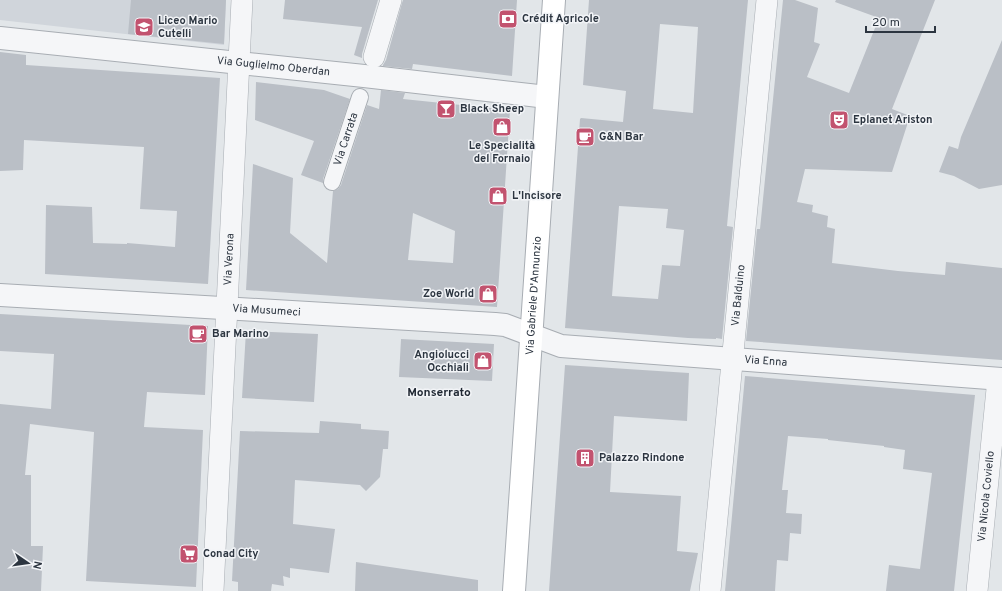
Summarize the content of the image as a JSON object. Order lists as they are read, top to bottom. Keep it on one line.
{"streets":{"main road":["Via Gabriele D'Annunzio"],"street":["Via Guglielmo Oberdan","Via Carrata","Via Verona","Via Balduino","Via Musumeci","Via Enna","Via Nicola Coviello"]},"crossings":[["Via Guglielmo Oberdan","Via Verona"],["Via Guglielmo Oberdan","Via Gabriele D'Annunzio"],["Via Verona","Via Musumeci"],["Via Balduino","Via Enna"],["Via Gabriele D'Annunzio","Via Musumeci"],["Via Gabriele D'Annunzio","Via Enna"],["Via Musumeci","Via Enna"],["Via Enna","Via Nicola Coviello"]],"districts":["Monserrato"],"places":{"bank":["Crédit Agricole"],"school or university":["Liceo Mario Cutelli"],"bar":["Black Sheep"],"theatre":["Eplanet Ariston"],"shop":["Le Specialità del Fornaio","L'Incisore","Zoe World","Angiolucci Occhiali"],"cafe":["G&N Bar","Bar Marino"],"building":["Palazzo Rindone"],"supermarket":["Conad City"]},"scale_bar":"20 m","north":"right"}
